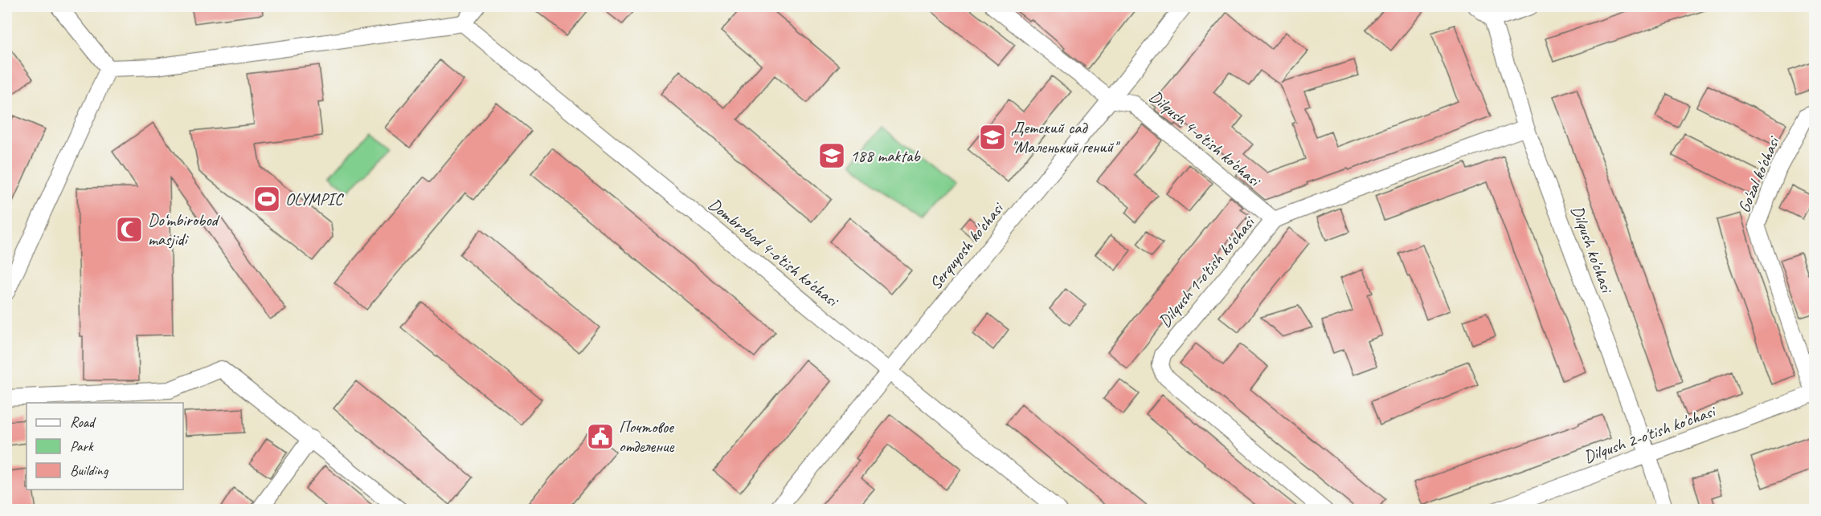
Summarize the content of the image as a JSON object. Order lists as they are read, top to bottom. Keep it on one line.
{"streets":{"street":["Dilqush 4-o'tish ko'chasi","Go'zal ko'chasi","Serquyosh ko'chasi","Dilqush ko'chasi","Dombrobod 4-o'tish ko'chasi","Dilqush 1-o'tish ko'chasi","Dilqush 2-o'tish ko'chasi"]},"crossings":[["Dilqush 4-o'tish ko'chasi","Serquyosh ko'chasi"],["Dilqush 4-o'tish ko'chasi","Dilqush 1-o'tish ko'chasi"],["Go'zal ko'chasi","Dilqush 2-o'tish ko'chasi"],["Serquyosh ko'chasi","Dombrobod 4-o'tish ko'chasi"],["Dilqush ko'chasi","Dilqush 1-o'tish ko'chasi"],["Dilqush ko'chasi","Dilqush 2-o'tish ko'chasi"]],"places":{"school or university":["Детский сад \"Маленький гений\"","188 maktab"],"sports":["OLYMPIC"],"mosque":["Do‘mbirobod masjidi"],"public building":["Почтовое отделение"]},"legend":["Road","Park","Building"]}
